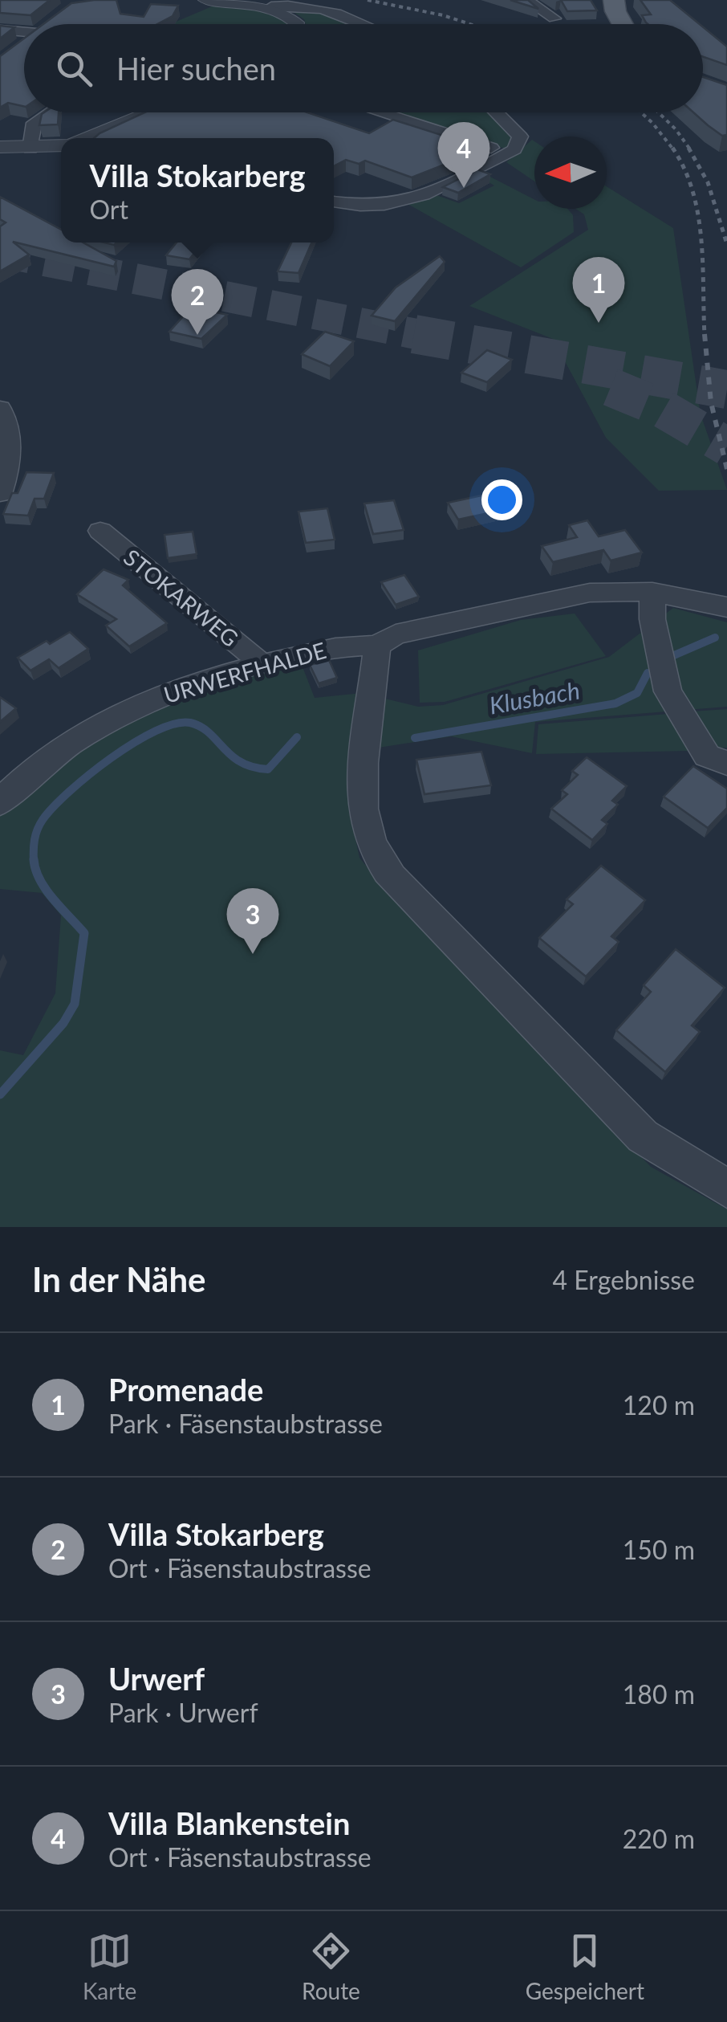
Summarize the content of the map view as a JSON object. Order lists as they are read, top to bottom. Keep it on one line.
{"streets":{"street":["STOKARWEG","URWERFHALDE"]},"crossings":[["STOKARWEG","URWERFHALDE"]],"water":["Klusbach"],"north":"left","page":{"search":"Hier suchen","pins":["4","1","2","3"],"popup":["Villa Stokarberg","Ort"],"heading":["In der Nähe","4 Ergebnisse"],"list":[{"mark":"1","name":"Promenade","note":"Park · Fäsenstaubstrasse","value":"120 m"},{"mark":"2","name":"Villa Stokarberg","note":"Ort · Fäsenstaubstrasse","value":"150 m"},{"mark":"3","name":"Urwerf","note":"Park · Urwerf","value":"180 m"},{"mark":"4","name":"Villa Blankenstein","note":"Ort · Fäsenstaubstrasse","value":"220 m"}],"nav":["Karte","Route","Gespeichert"]}}
